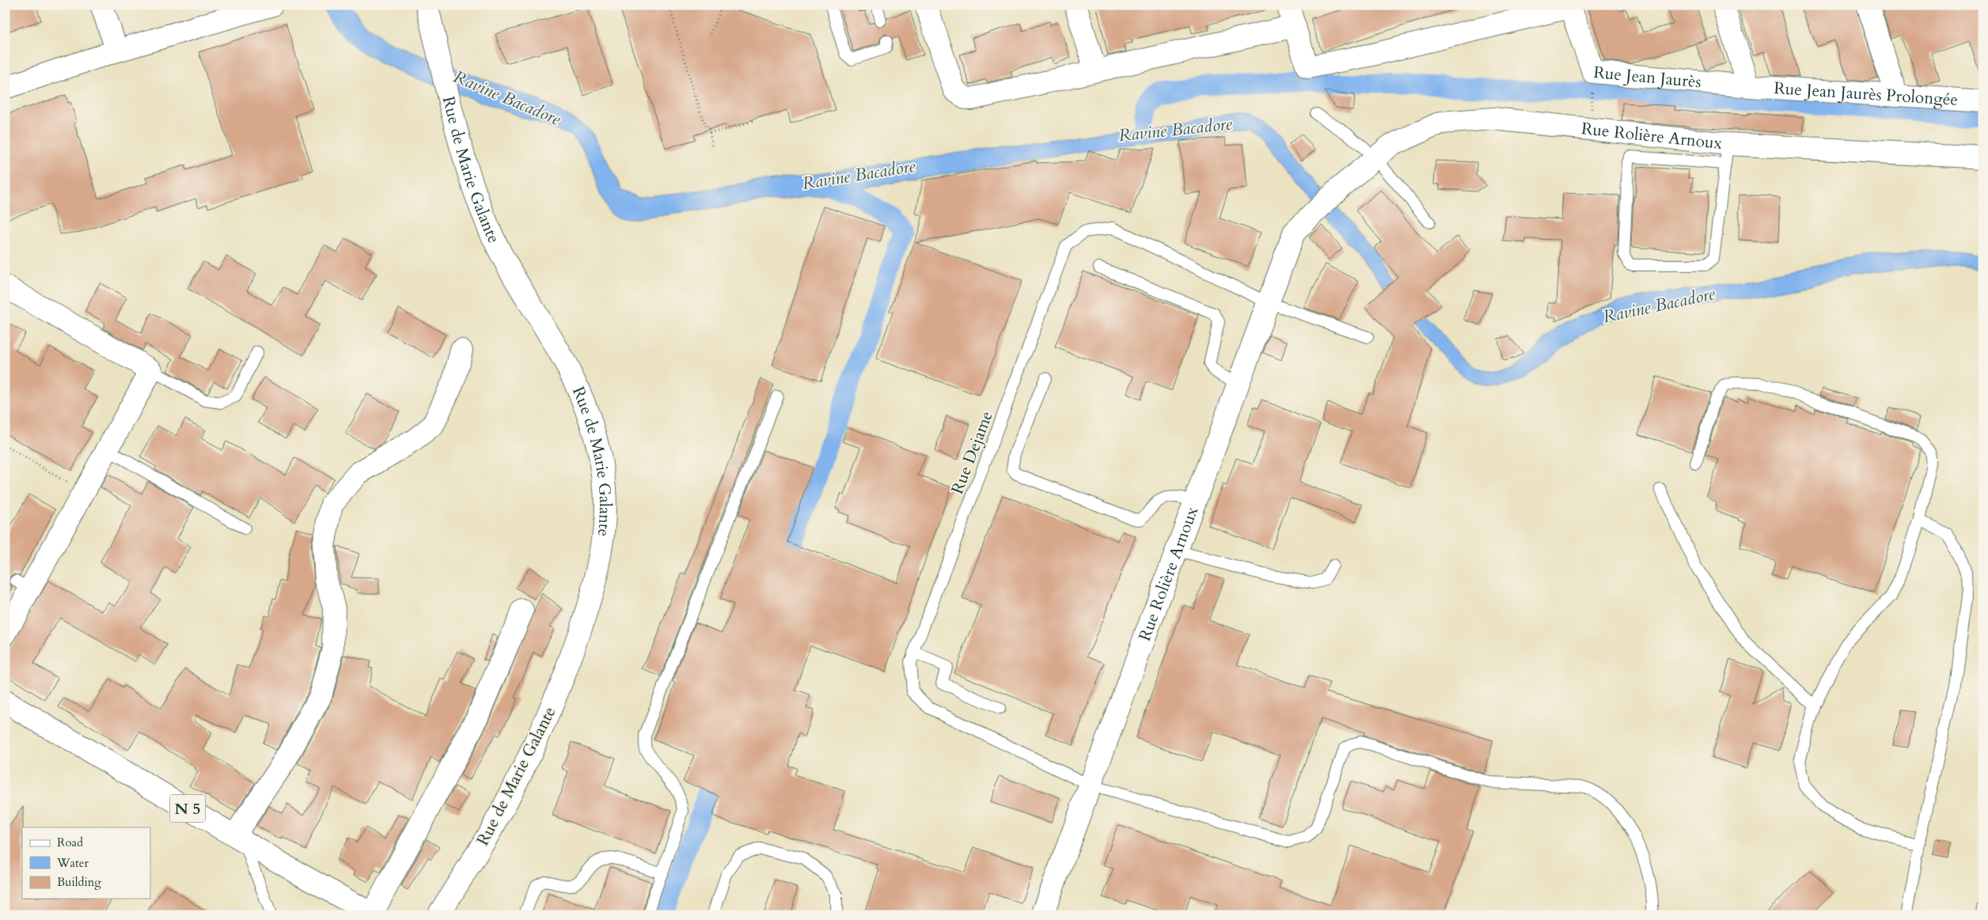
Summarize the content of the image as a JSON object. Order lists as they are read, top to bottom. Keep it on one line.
{"streets":{"street":["Rue Jean Jaurès","Rue Jean Jaurès Prolongée","Rue Rolière Arnoux","Rue de Marie Galante","N 5"],"lane":["Rue Dejame"]},"crossings":[["Rue Jean Jaurès","Rue Jean Jaurès Prolongée"],["Rue Rolière Arnoux","Rue Dejame"]],"water":["Ravine Bacadore"],"legend":["Road","Water","Building"]}
